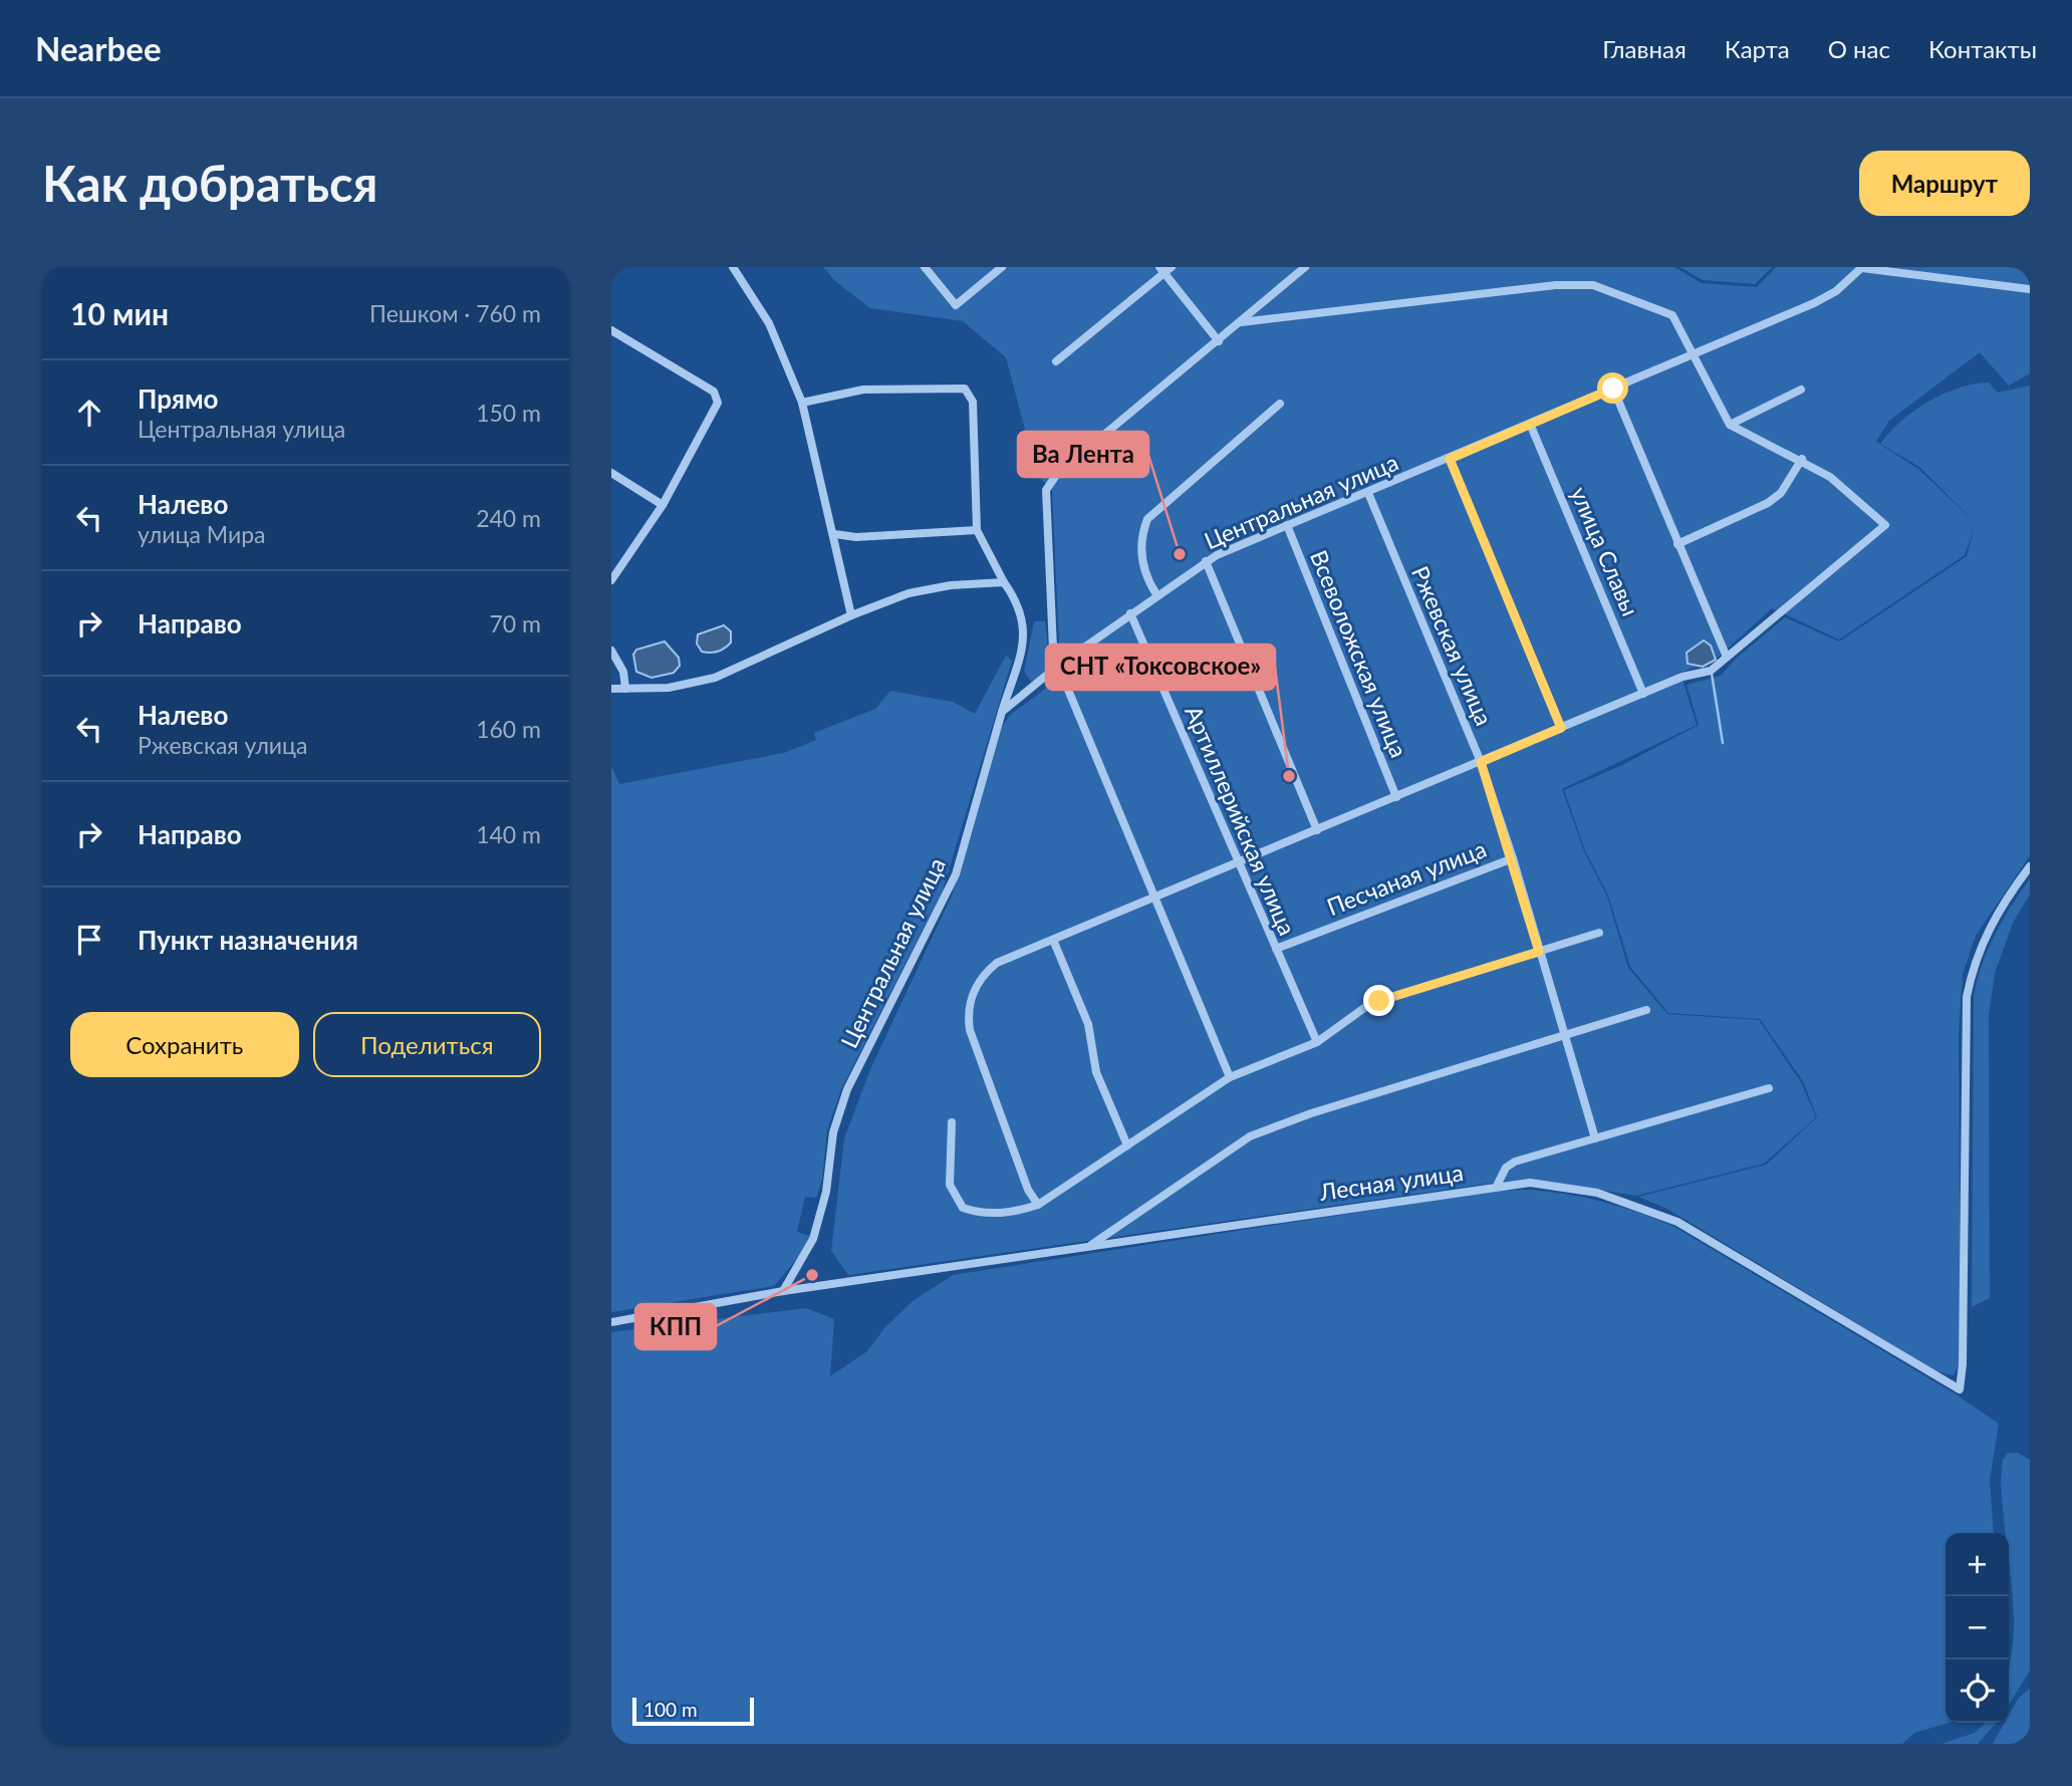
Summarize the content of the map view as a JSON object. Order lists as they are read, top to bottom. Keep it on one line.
{"streets":{"street":["Центральная улица","улица Славы","Ржевская улица","Всеволожская улица","Артиллерийская улица","Песчаная улица","Лесная улица"]},"crossings":[["Центральная улица","улица Славы"],["Центральная улица","Ржевская улица"],["Центральная улица","Всеволожская улица"],["Центральная улица","Артиллерийская улица"],["Центральная улица","Лесная улица"],["Ржевская улица","Песчаная улица"],["Артиллерийская улица","Песчаная улица"]],"places":["Ва Лента","СНТ «Токсовское»","КПП"],"scale_bar":"100 m","page":{"header":"Nearbee","nav":["Главная","Карта","О нас","Контакты"],"buttons":["Маршрут",["Сохранить","Поделиться"]],"title":"Как добраться","heading":["10 мин","Пешком · 760 m"],"list":[["Прямо","Центральная улица","150 m"],["Налево","улица Мира","240 m"],["Направо","70 m"],["Налево","Ржевская улица","160 m"],["Направо","140 m"],"Пункт назначения"],"map_buttons":["+","−"],"scale":"100 m"}}
